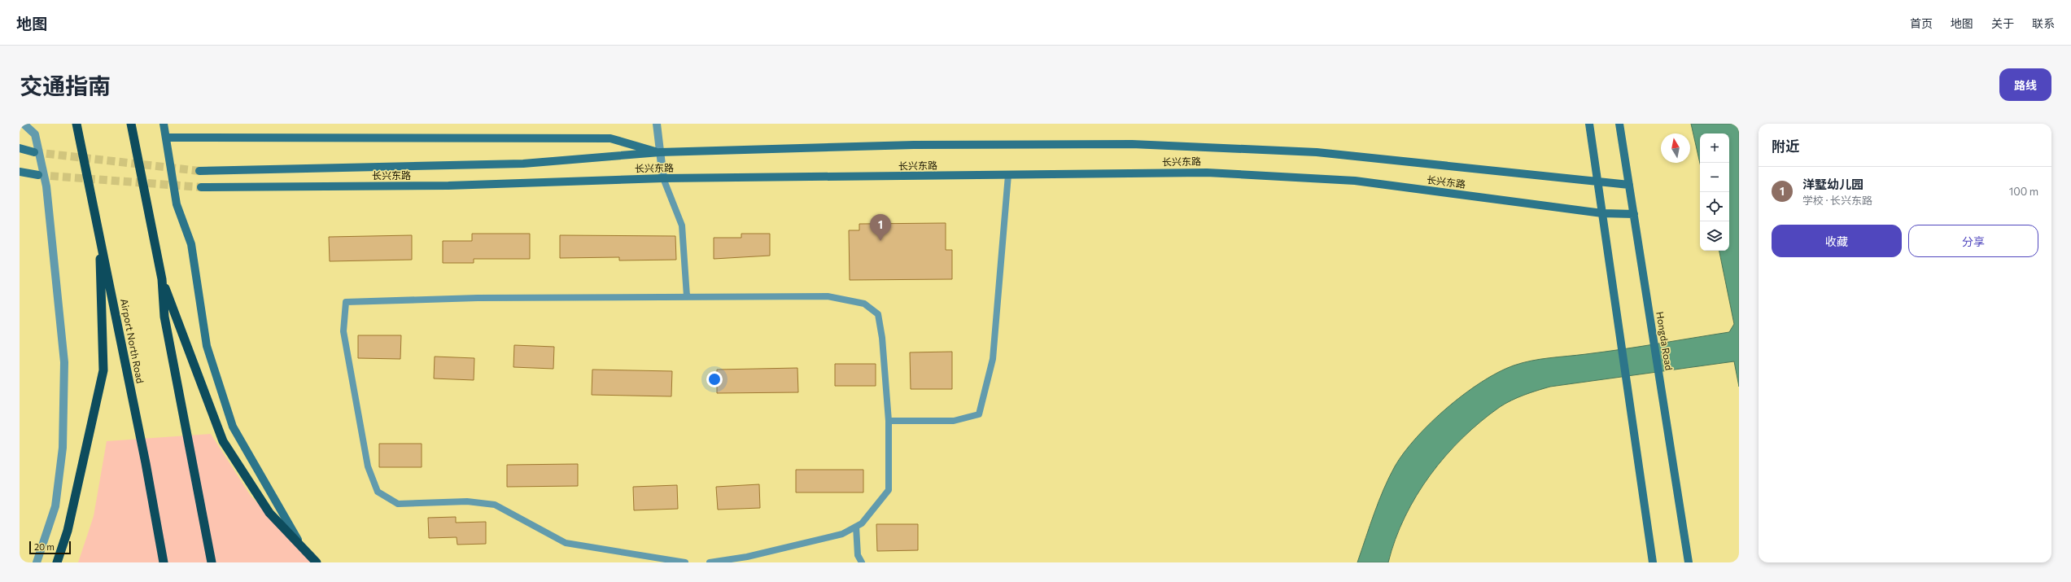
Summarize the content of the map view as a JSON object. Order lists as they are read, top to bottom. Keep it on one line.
{"streets":{"highway":["Airport North Road"],"main road":["长兴东路","Hongda Road"]},"crossings":[["长兴东路","Hongda Road"]],"scale_bar":"20 m","north":"top","page":{"header":"地图","nav":["首页","地图","关于","联系"],"title":"交通指南","buttons":["路线",["收藏","分享"]],"heading":"附近","map_buttons":["+","−"],"list":[{"mark":"1","name":"洋墅幼儿园","note":"学校 · 长兴东路","value":"100 m"}],"pins":"1","scale":"20 m"}}
